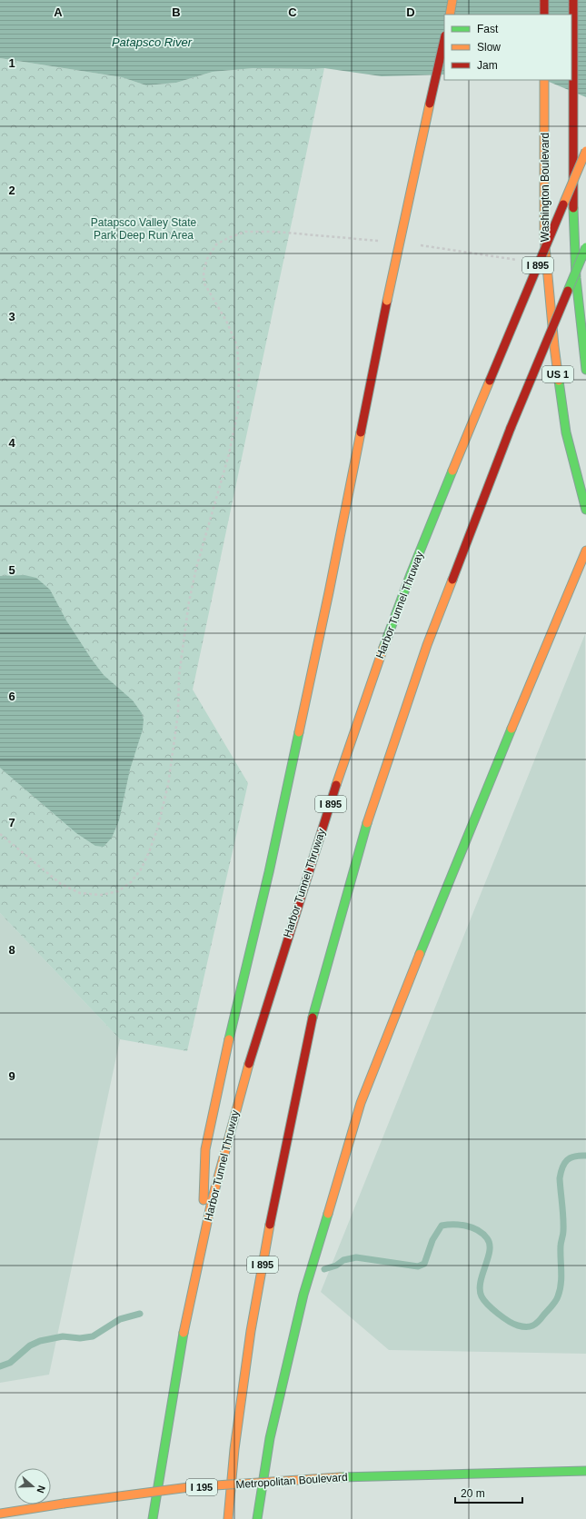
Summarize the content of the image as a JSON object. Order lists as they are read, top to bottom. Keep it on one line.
{"streets":{"main road":["Washington Boulevard","I 895","US 1","Harbor Tunnel Thruway","Metropolitan Boulevard","I 195"]},"water":["Patapsco River"],"parks":["Patapsco Valley State Park Deep Run Area"],"legend":["Fast","Slow","Jam"],"scale_bar":"20 m","north":"right","grid":{"columns":["A","B","C","D"],"rows":["1","2","3","4","5","6","7","8","9"]}}
